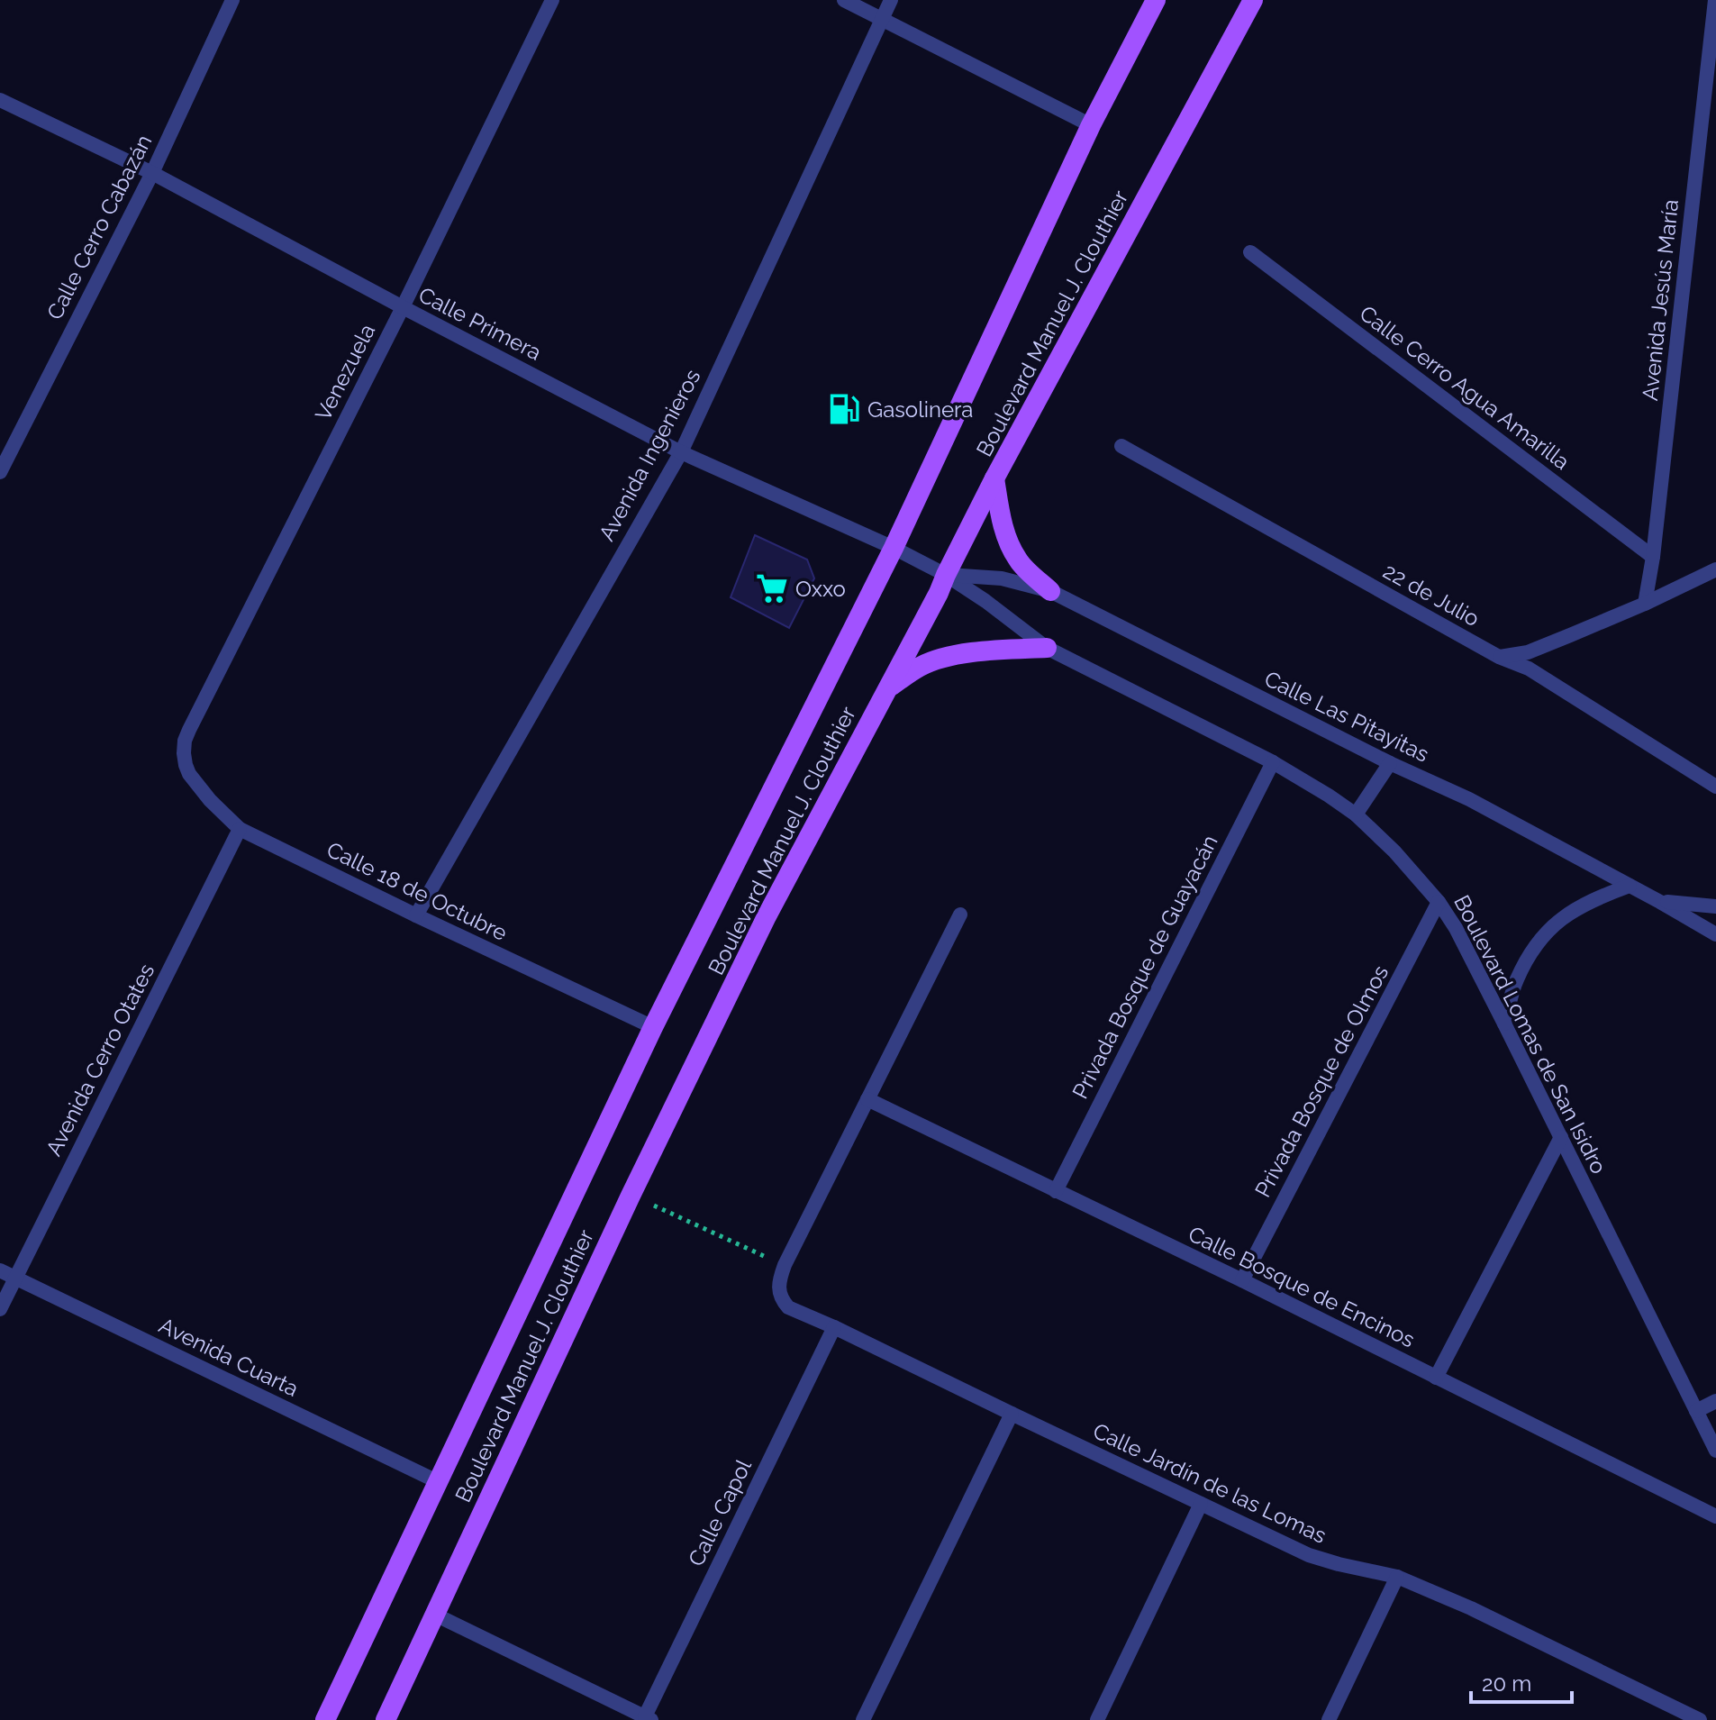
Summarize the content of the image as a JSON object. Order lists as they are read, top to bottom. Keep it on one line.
{"streets":{"main road":["Boulevard Manuel J. Clouthier"],"street":["Calle Cerro Cabazán","Avenida Jesús María","Calle Primera","Venezuela","Calle Cerro Agua Amarilla","Avenida Ingenieros","22 de Julio","Calle Las Pitayitas","Calle 18 de Octubre","Privada Bosque de Guayacán","Boulevard Lomas de San Isidro","Avenida Cerro Otates","Privada Bosque de Olmos","Calle Bosque de Encinos","Avenida Cuarta","Calle Jardín de las Lomas","Calle Capol"]},"crossings":[["Calle Cerro Cabazán","Calle Primera"],["Avenida Jesús María","Calle Cerro Agua Amarilla"],["Calle Primera","Boulevard Manuel J. Clouthier"],["Calle Primera","Venezuela"],["Calle Primera","Avenida Ingenieros"],["Calle Primera","Calle Las Pitayitas"],["Calle Primera","Boulevard Lomas de San Isidro"],["Boulevard Manuel J. Clouthier","Calle Las Pitayitas"],["Boulevard Manuel J. Clouthier","Calle 18 de Octubre"],["Boulevard Manuel J. Clouthier","Boulevard Lomas de San Isidro"],["Boulevard Manuel J. Clouthier","Avenida Cuarta"],["Venezuela","Calle 18 de Octubre"],["Avenida Ingenieros","Calle 18 de Octubre"],["Calle Las Pitayitas","Boulevard Lomas de San Isidro"],["Calle 18 de Octubre","Avenida Cerro Otates"],["Privada Bosque de Guayacán","Boulevard Lomas de San Isidro"],["Privada Bosque de Guayacán","Calle Bosque de Encinos"],["Boulevard Lomas de San Isidro","Privada Bosque de Olmos"],["Avenida Cerro Otates","Avenida Cuarta"],["Privada Bosque de Olmos","Calle Bosque de Encinos"],["Calle Jardín de las Lomas","Calle Capol"]],"places":{"fuel station":["Gasolinera"],"supermarket":["Oxxo"]},"scale_bar":"20 m"}
